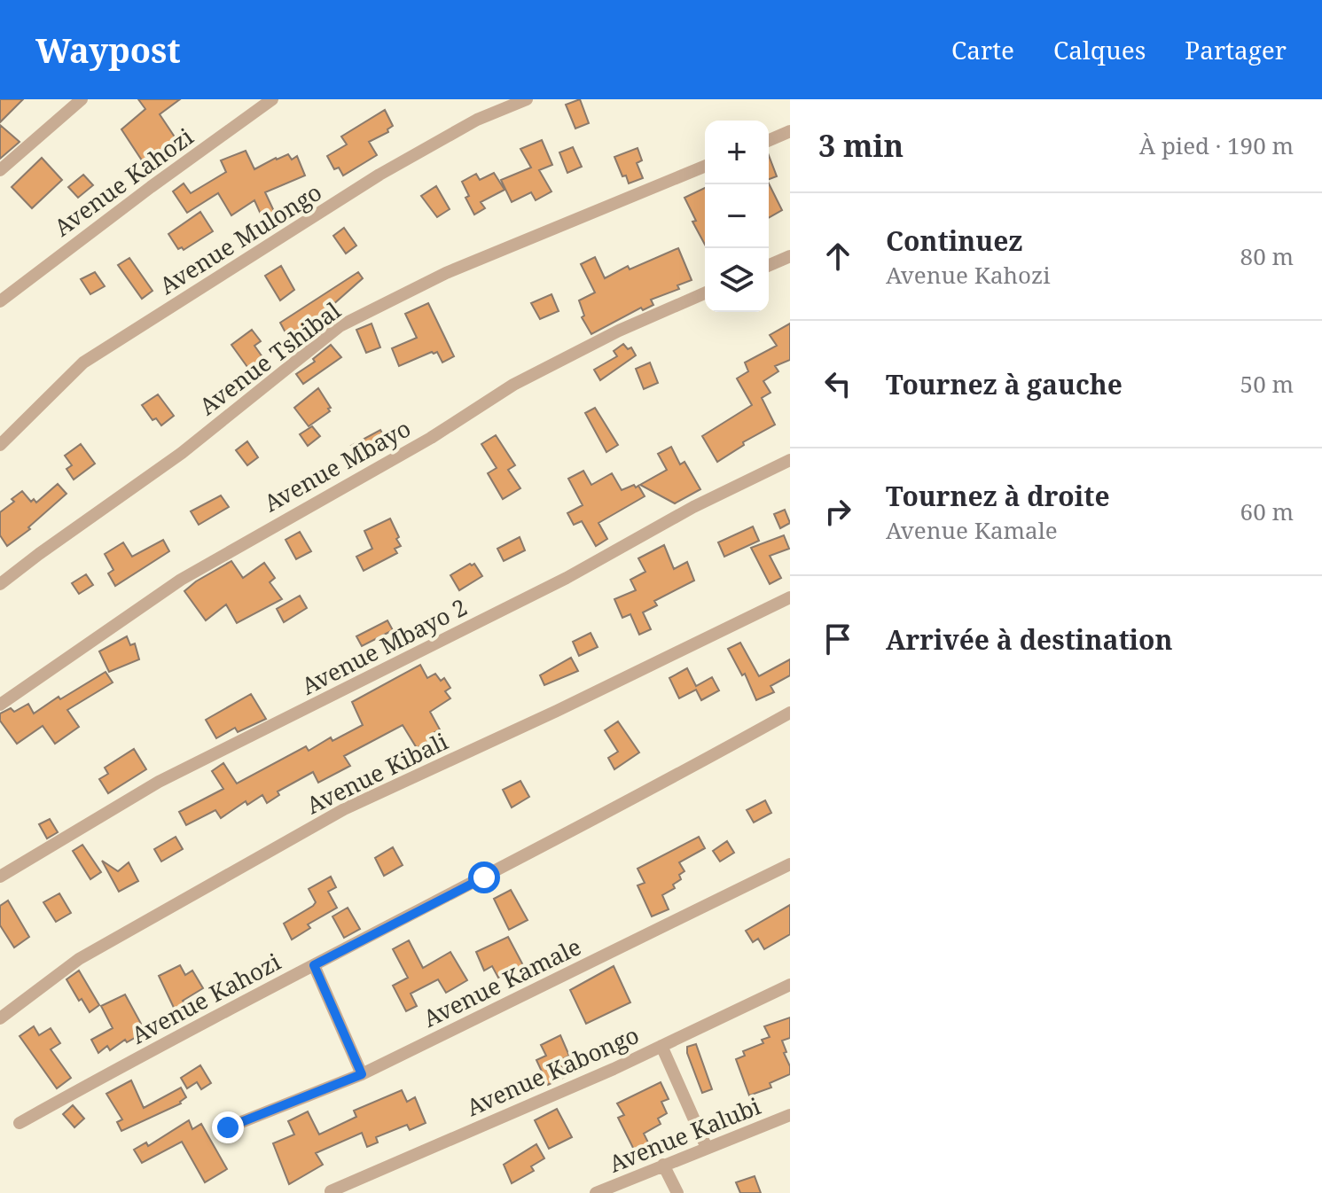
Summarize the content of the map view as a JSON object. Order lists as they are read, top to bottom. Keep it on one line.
{"streets":{"street":["Avenue Kahozi","Avenue Mulongo","Avenue Tshibal","Avenue Mbayo","Avenue Mbayo 2","Avenue Kibali","Avenue Kamale","Avenue Kabongo","Avenue Kalubi"]},"page":{"header":"Waypost","nav":["Carte","Calques","Partager"],"heading":["3 min","À pied · 190 m"],"map_buttons":["+","−"],"list":[["Continuez","Avenue Kahozi","80 m"],["Tournez à gauche","50 m"],["Tournez à droite","Avenue Kamale","60 m"],"Arrivée à destination"]}}
